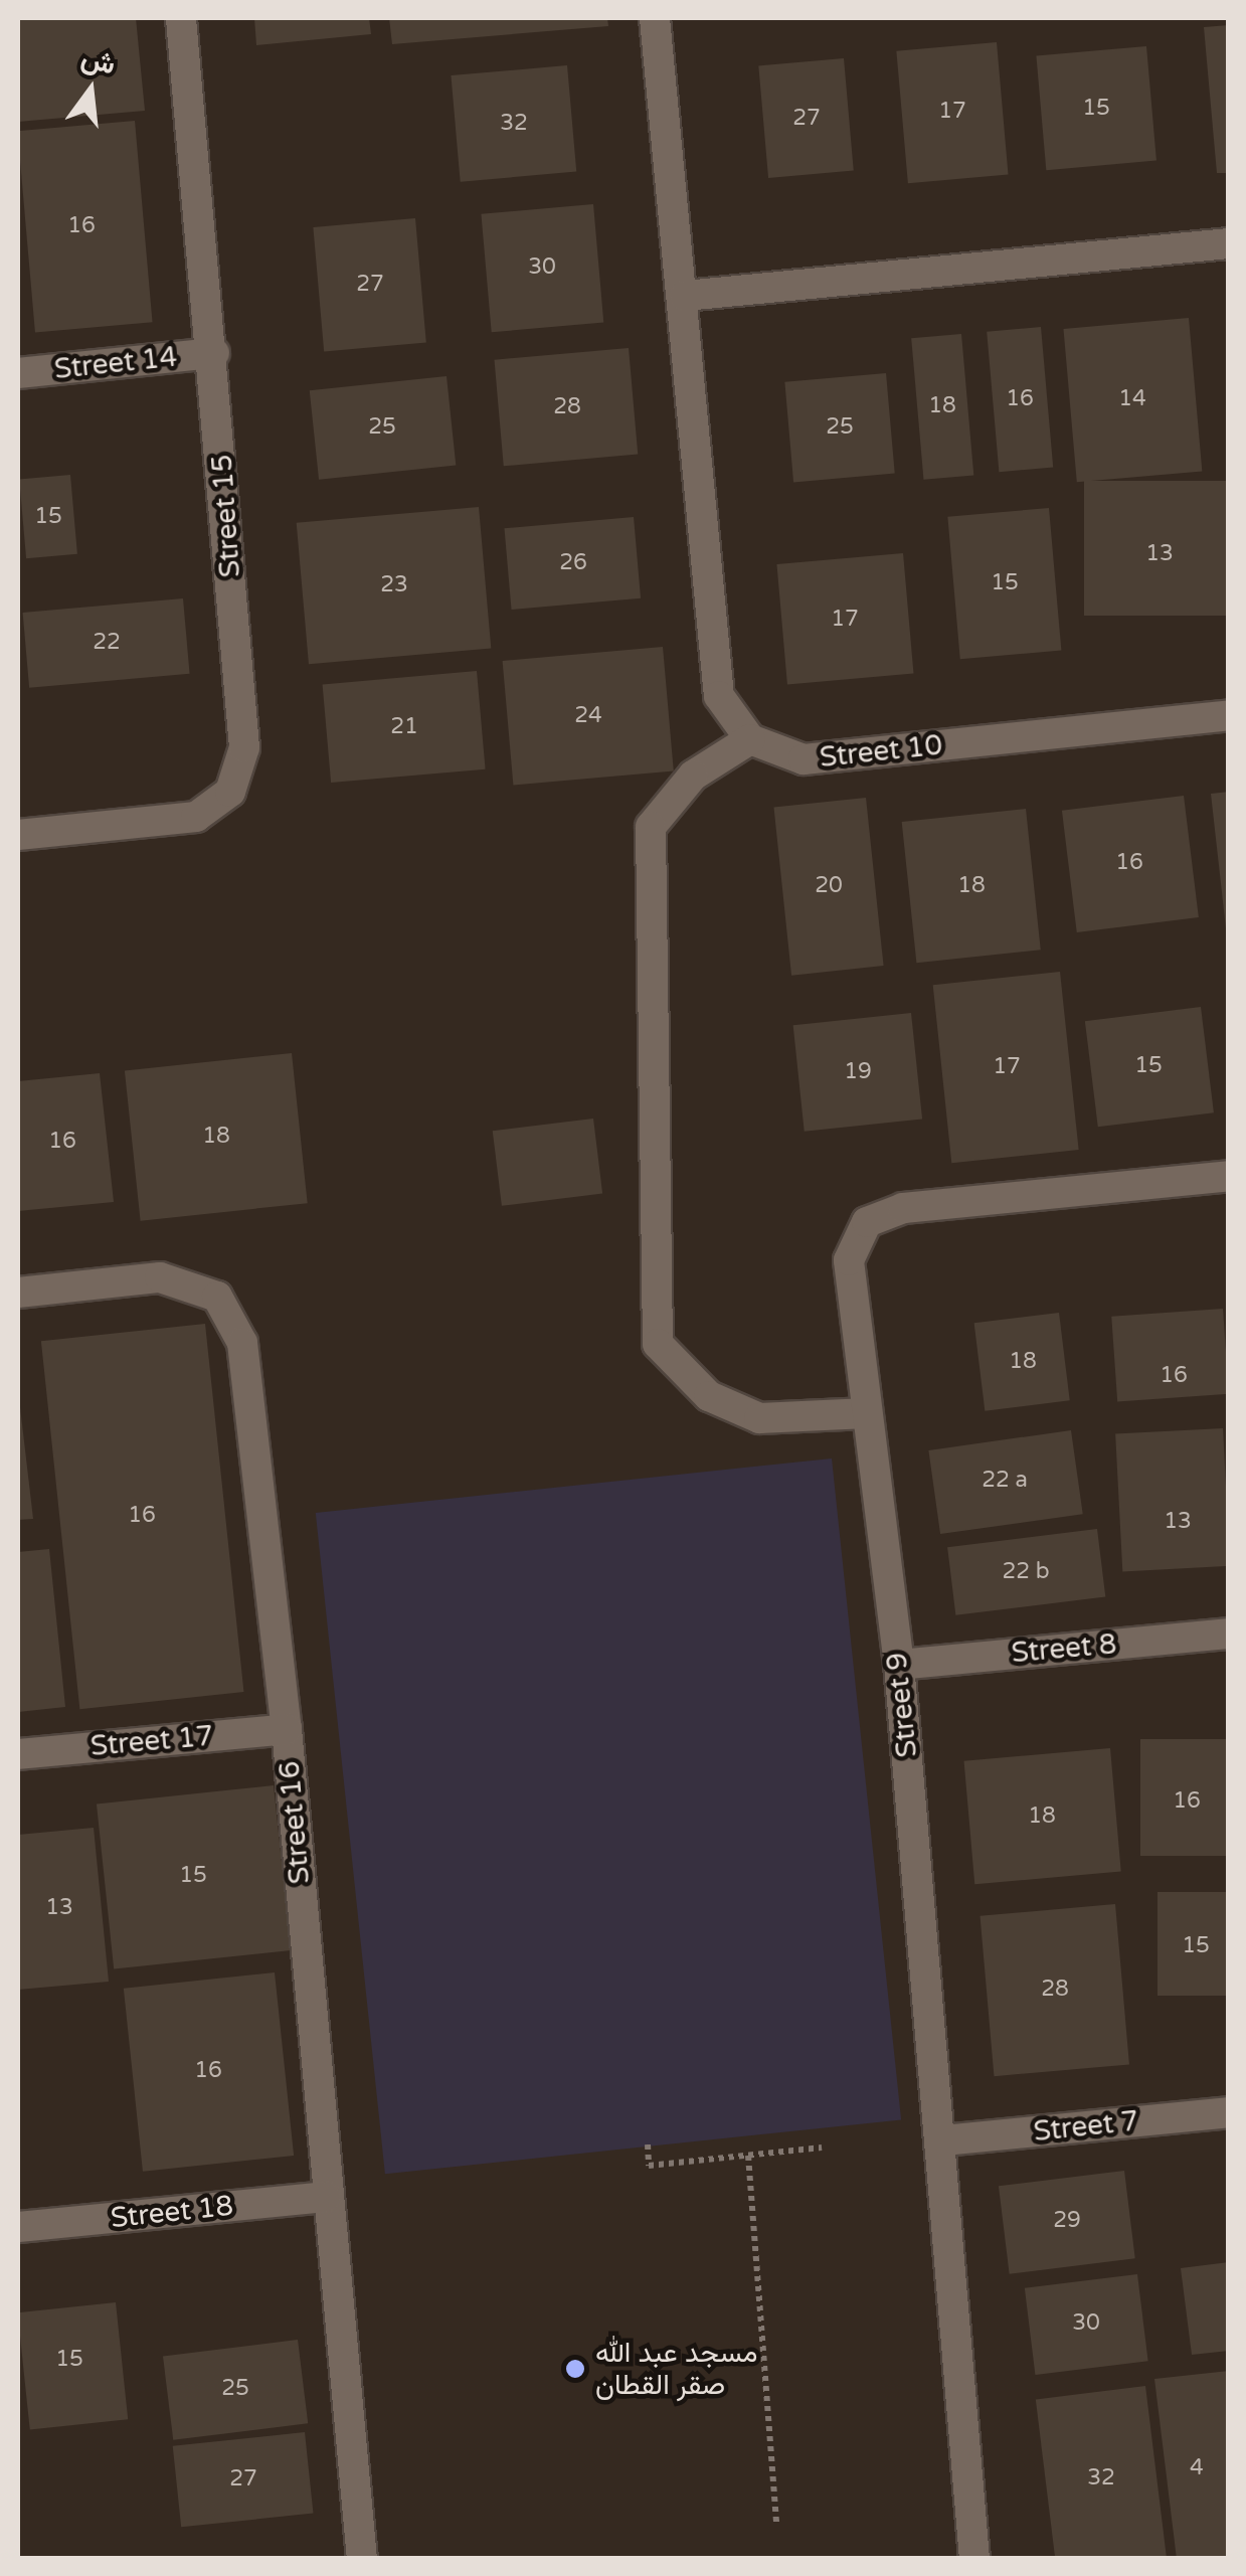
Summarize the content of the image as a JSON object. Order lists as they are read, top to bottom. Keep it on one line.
{"streets":{"street":["Street 14","Street 15","Street 10","Street 8","Street 9","Street 17","Street 16","Street 7","Street 18"]},"crossings":[["Street 14","Street 15"],["Street 8","Street 9"],["Street 9","Street 7"],["Street 17","Street 16"],["Street 16","Street 18"]],"places":["مسجد عبد الله صقر القطان"],"house_numbers":["15","17","27","32","16","30","27","16","14","18","28","25","25","15","13","26","15","23","17","22","24","21","16","20","18","15","17","19","18","16","18","16","22 a","16","13","22 b","16","18","15","13","15","28","16","29","30","15","25","4","32","27"],"north":"top"}
